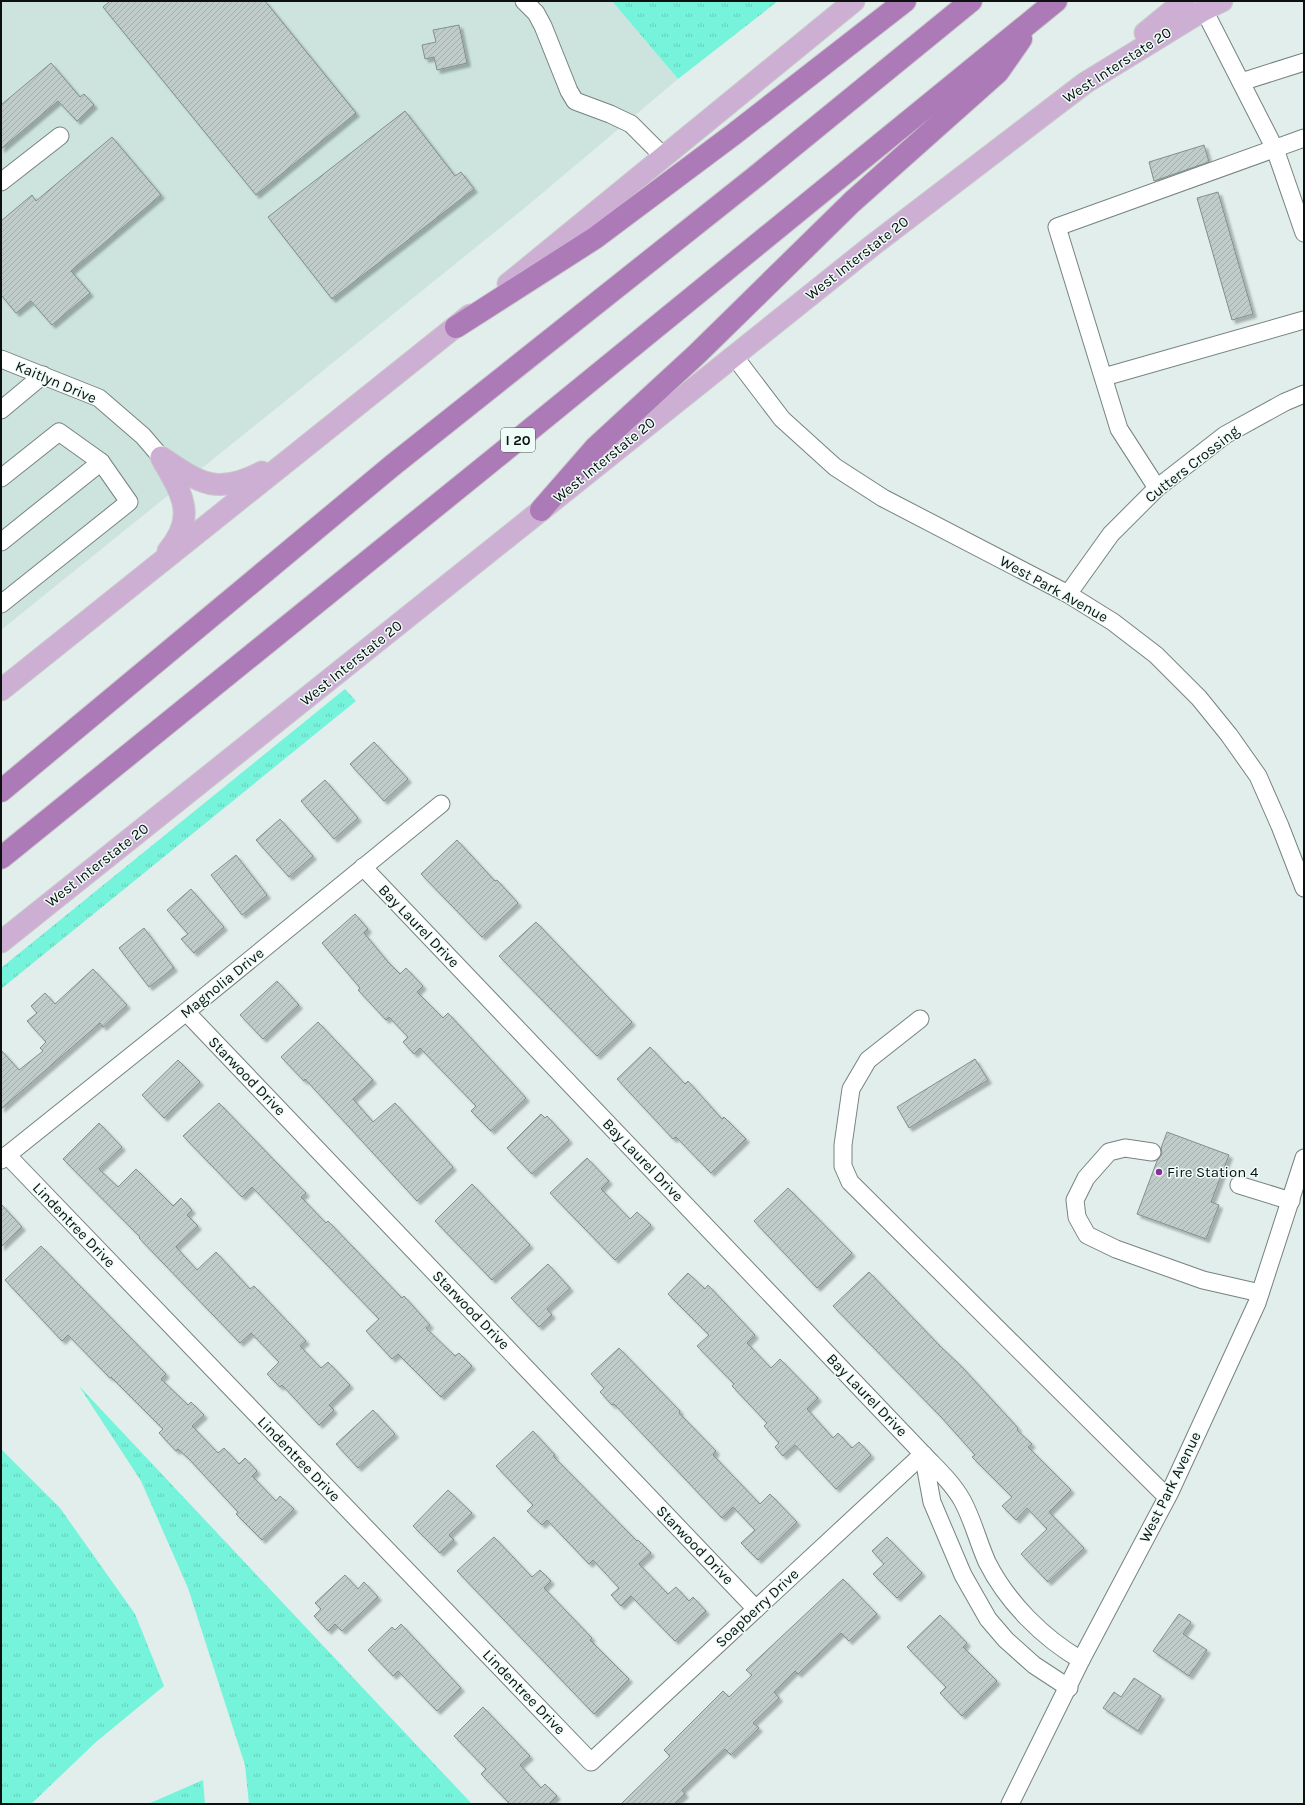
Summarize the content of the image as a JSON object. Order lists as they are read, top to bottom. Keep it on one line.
{"streets":{"highway":["I 20"],"main road":["West Interstate 20","Kaitlyn Drive"],"street":["Cutters Crossing","West Park Avenue","Bay Laurel Drive","Magnolia Drive","Starwood Drive","Lindentree Drive","Soapberry Drive"]},"crossings":[["West Interstate 20","West Park Avenue"],["Cutters Crossing","West Park Avenue"],["West Park Avenue","Bay Laurel Drive"],["Bay Laurel Drive","Magnolia Drive"],["Bay Laurel Drive","Soapberry Drive"],["Magnolia Drive","Starwood Drive"],["Magnolia Drive","Lindentree Drive"],["Starwood Drive","Soapberry Drive"],["Lindentree Drive","Soapberry Drive"]],"places":["Fire Station 4"]}
